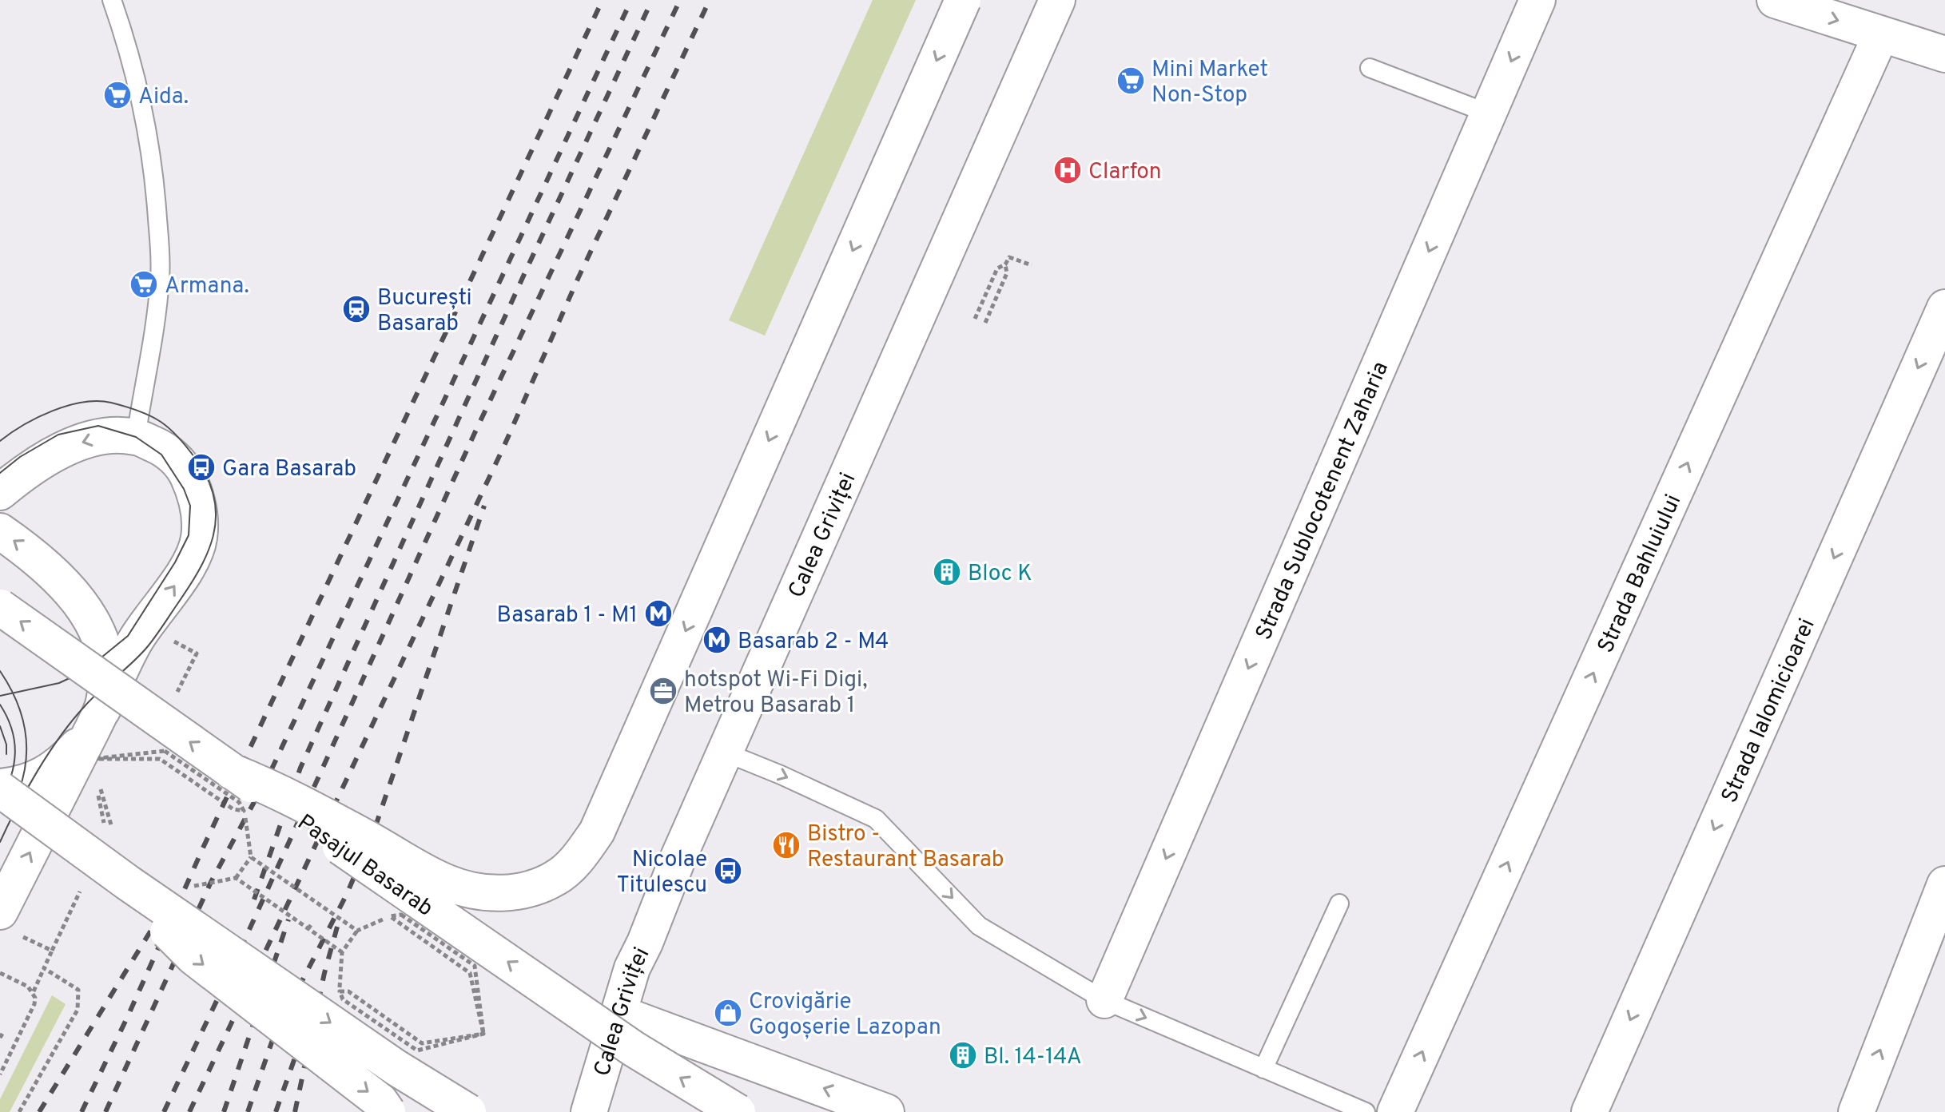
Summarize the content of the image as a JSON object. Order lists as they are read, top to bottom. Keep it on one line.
{"streets":{"main road":["Strada Sublocotenent Zaharia","Calea Griviței","Strada Bahluiului","Strada Ialomicioarei","Pasajul Basarab"]},"one_way":["Strada Sublocotenent Zaharia","Strada Bahluiului","Strada Ialomicioarei"],"places":{"supermarket":["Mini Market Non-Stop","Aida.","Armana."],"hospital":["Clarfon"],"station":["București Basarab"],"bus stop":["Gara Basarab","Nicolae Titulescu"],"building":["Bloc K","Bl. 14-14A"],"metro station":["Basarab 1 - M1","Basarab 2 - M4"],"office":["hotspot Wi-Fi Digi, Metrou Basarab 1"],"restaurant":["Bistro - Restaurant Basarab"],"shop":["Crovigărie Gogoșerie Lazopan"]}}
